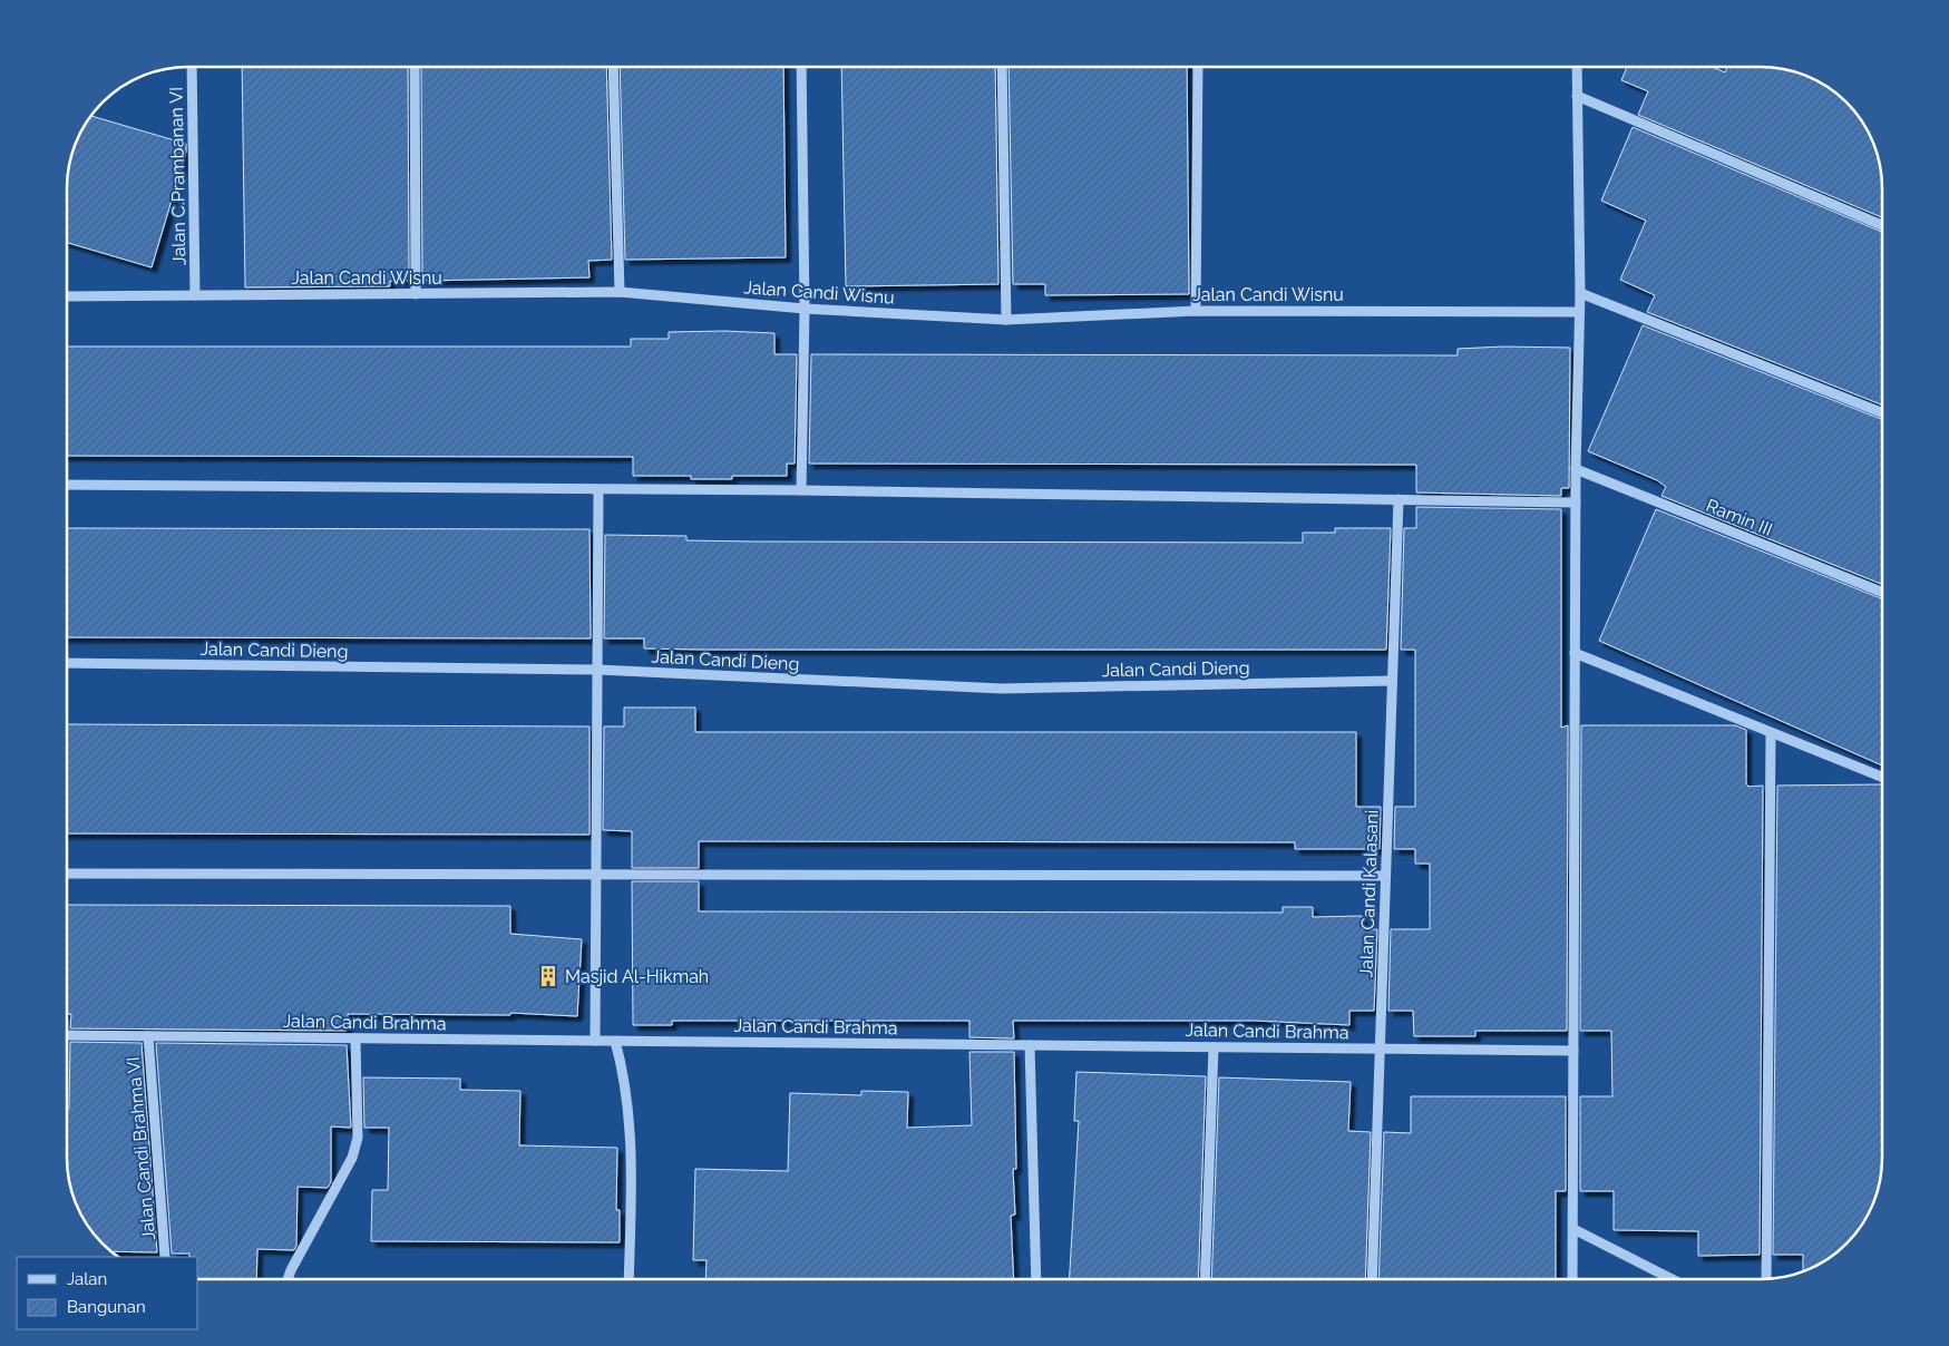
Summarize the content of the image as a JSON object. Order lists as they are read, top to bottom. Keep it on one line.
{"streets":{"street":["Jalan C.Prambanan VI","Jalan Candi Wisnu","Ramin III","Jalan Candi Dieng","Jalan Candi Kalasani","Jalan Candi Brahma","Jalan Candi Brahma VI"]},"crossings":[["Jalan C.Prambanan VI","Jalan Candi Wisnu"],["Jalan Candi Dieng","Jalan Candi Kalasani"],["Jalan Candi Kalasani","Jalan Candi Brahma"],["Jalan Candi Brahma","Jalan Candi Brahma VI"]],"places":{"building":["Masjid Al-Hikmah"]},"legend":["Jalan","Bangunan"]}
